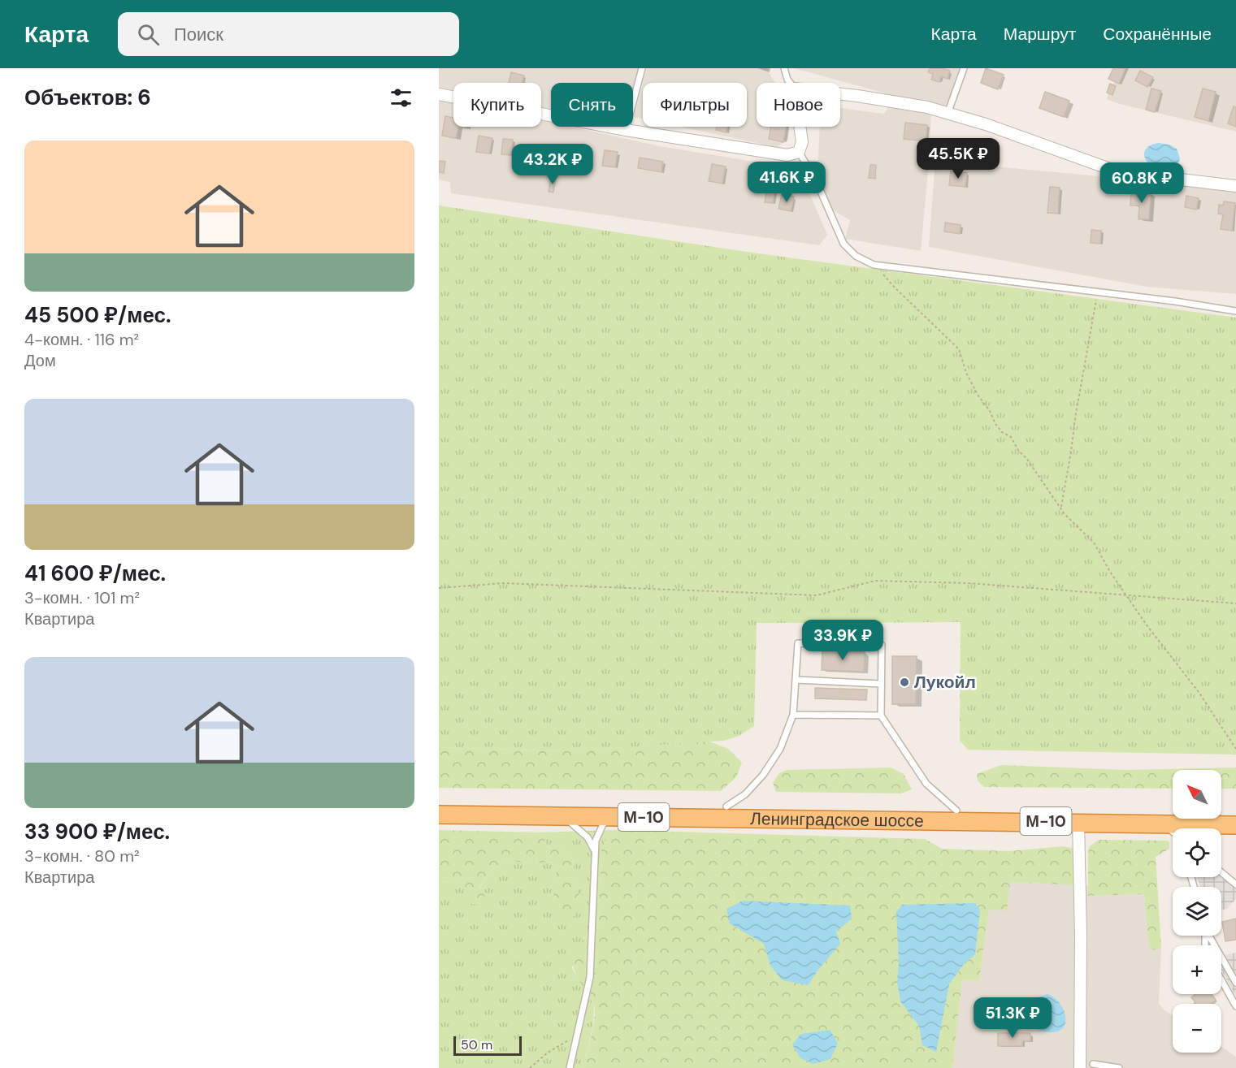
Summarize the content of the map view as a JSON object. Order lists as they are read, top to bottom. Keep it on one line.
{"streets":{"highway":["М-10","Ленинградское шоссе"]},"places":["Лукойл"],"scale_bar":"50 m","north":"top left","page":{"header":"Карта","search":"Поиск","nav":["Карта","Маршрут","Сохранённые"],"heading":"Объектов: 6","chip":["Купить","Снять","Фильтры","Новое"],"list":[{"name":"45 500 ₽/мес.","note":"4-комн. · 116 m² · Дом"},{"name":"41 600 ₽/мес.","note":"3-комн. · 101 m² · Квартира"},{"name":"33 900 ₽/мес.","note":"3-комн. · 80 m² · Квартира"}],"price":["45.5K ₽","43.2K ₽","41.6K ₽","60.8K ₽","33.9K ₽","51.3K ₽"],"map_buttons":["+","−"],"scale":"50 m"}}
